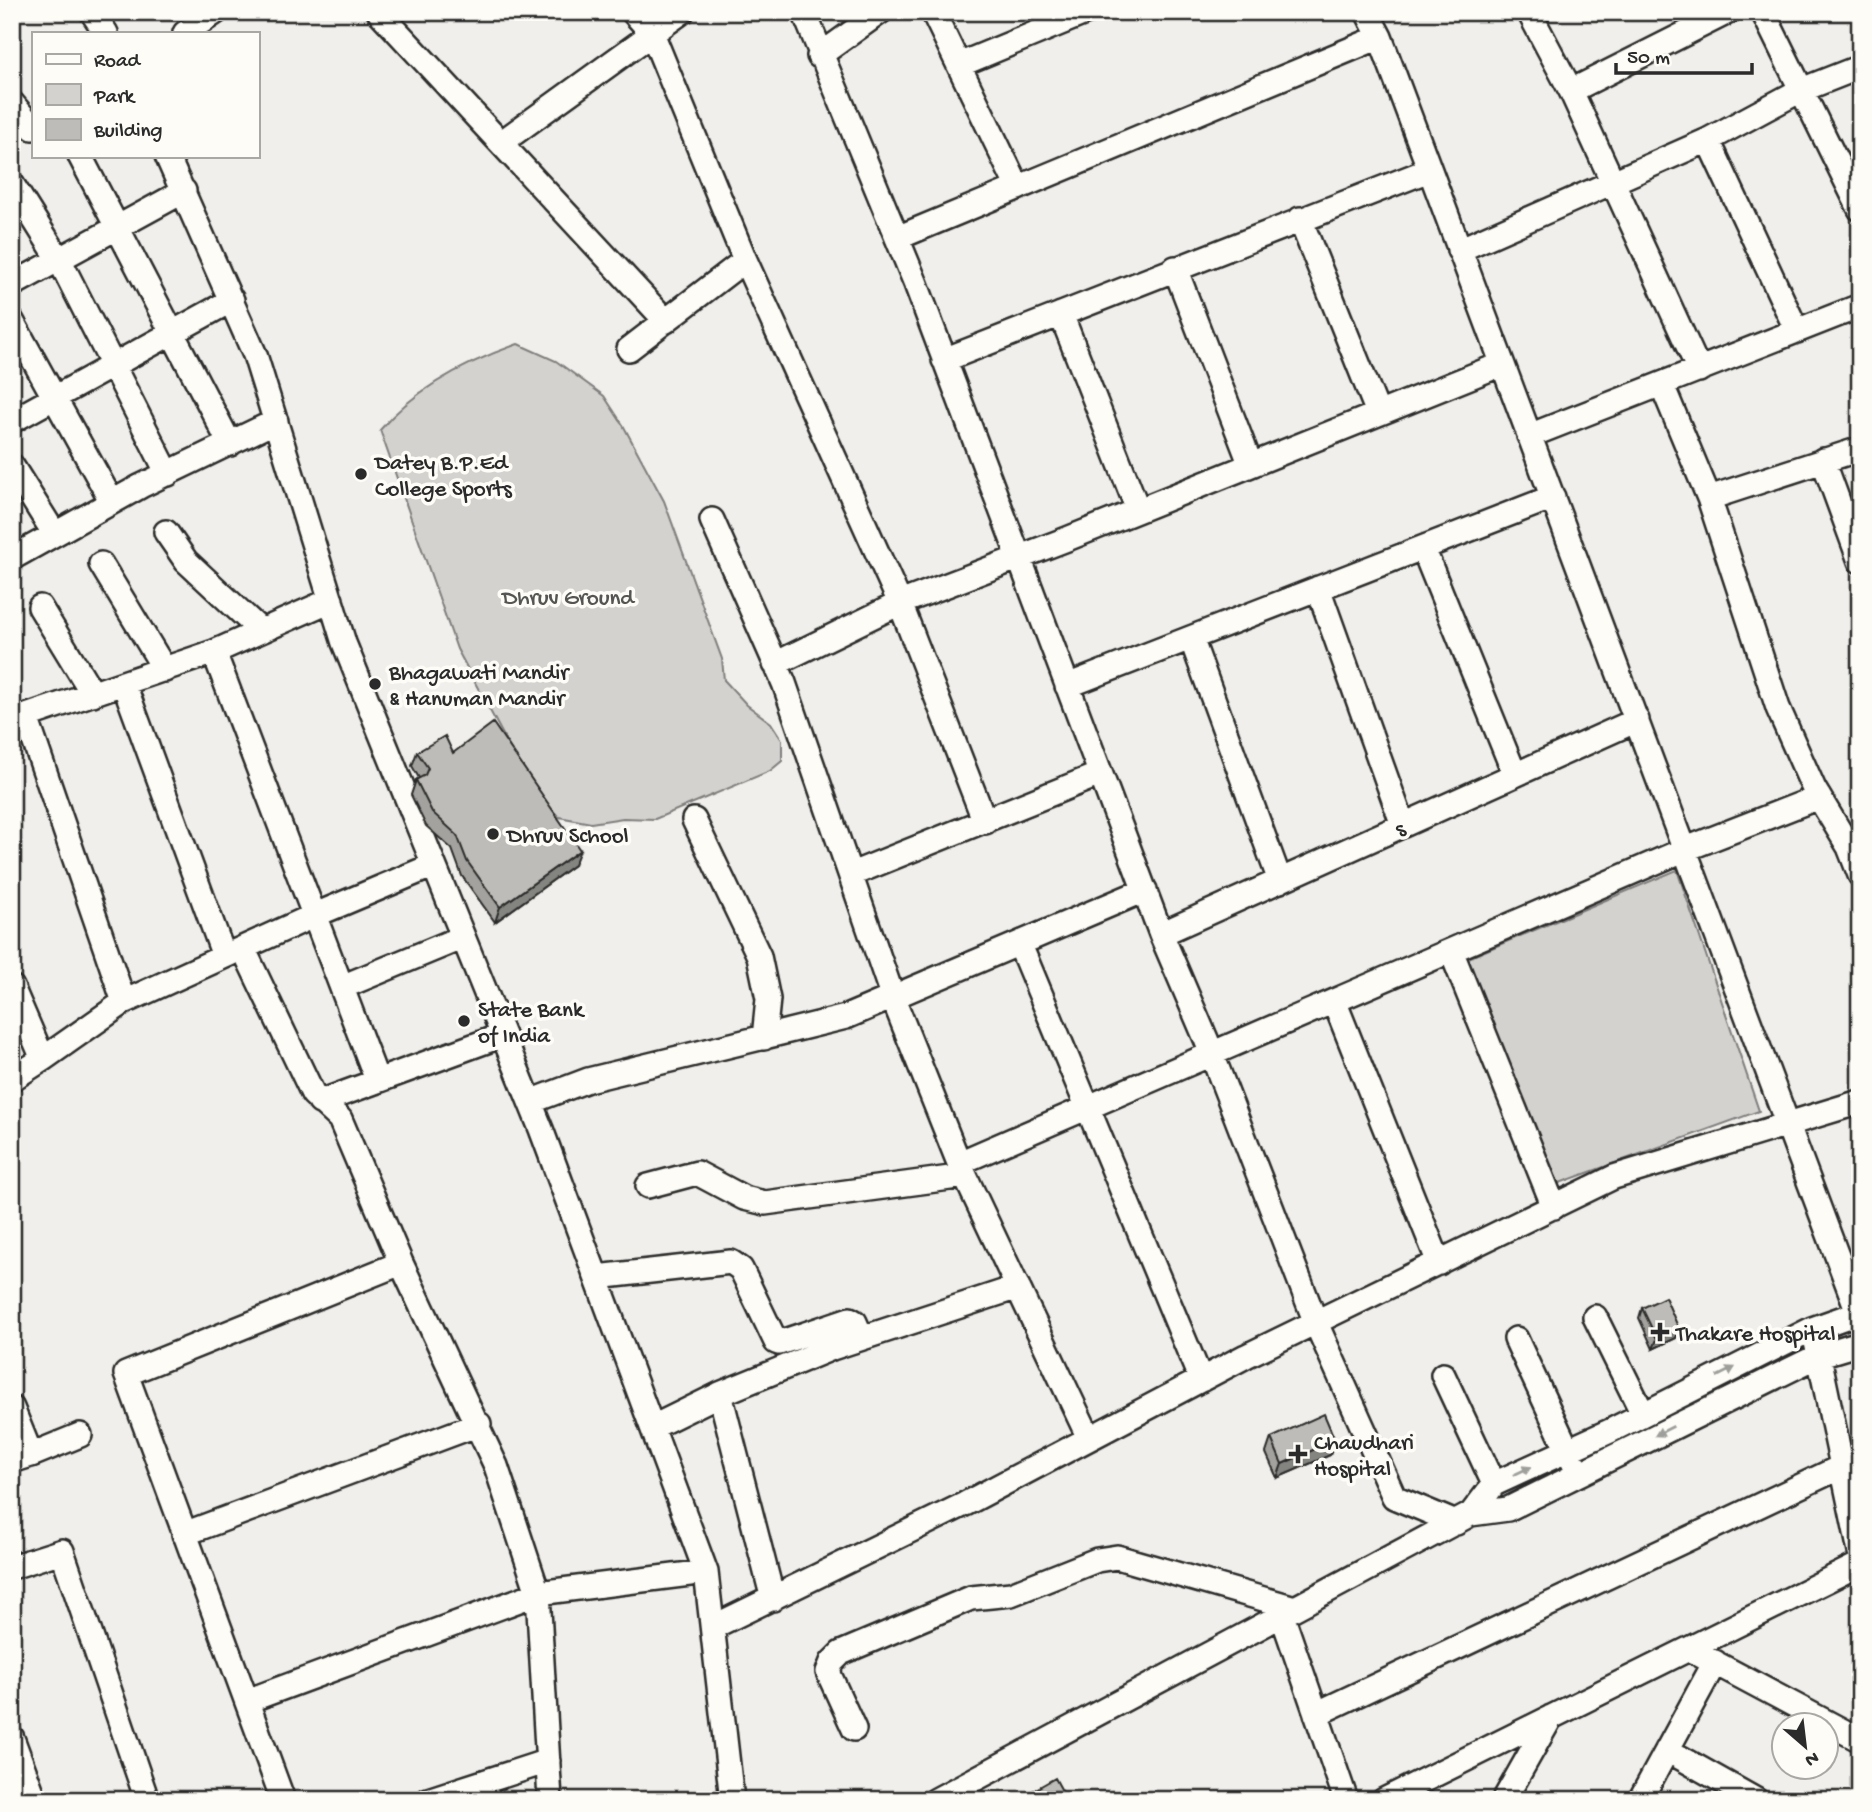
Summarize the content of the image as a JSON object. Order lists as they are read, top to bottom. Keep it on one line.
{"streets":{"street":["s"]},"parks":["Dhruv Ground"],"places":{"other":["Datey B.P.Ed College Sports","Bhagawati Mandir & Hanuman Mandir","Dhruv School","State Bank of India"],"health":["Thakare Hospital","Chaudhari Hospital"]},"legend":["Road","Park","Building"],"scale_bar":"50 m","north":"bottom right"}
